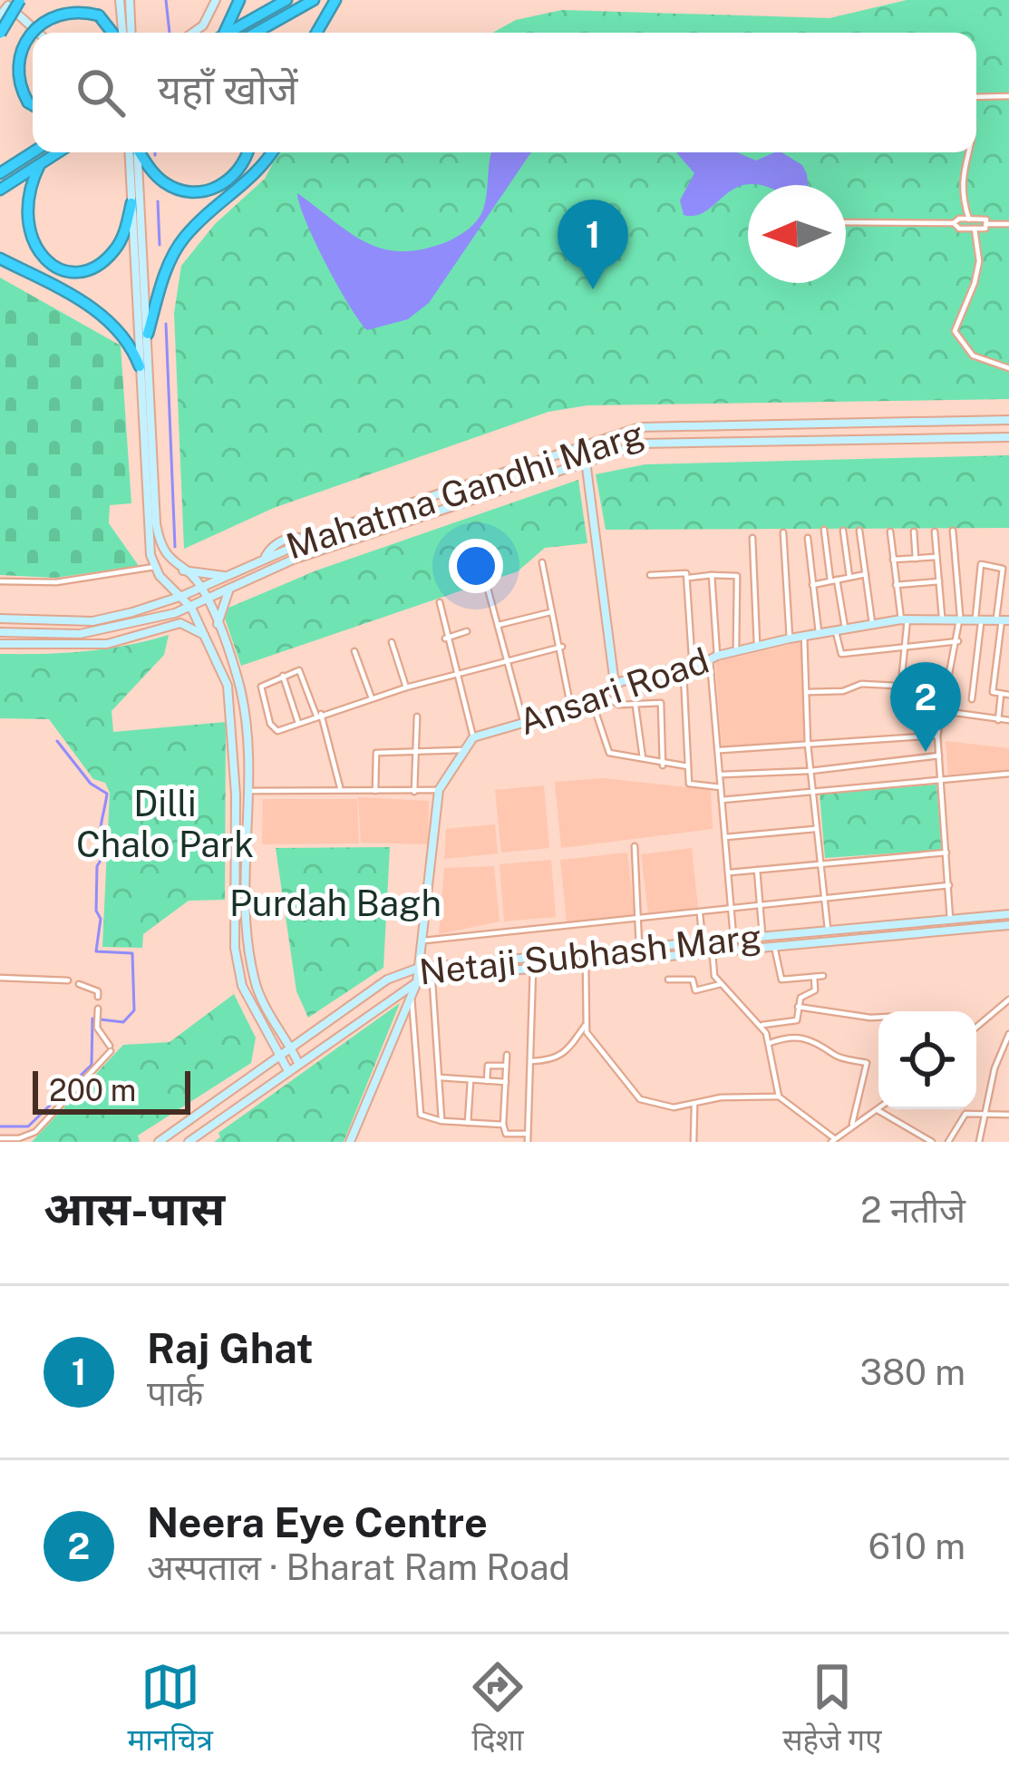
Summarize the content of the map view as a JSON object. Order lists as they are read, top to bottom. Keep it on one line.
{"streets":{"main road":["Mahatma Gandhi Marg","Ansari Road","Netaji Subhash Marg"]},"crossings":[["Ansari Road","Netaji Subhash Marg"]],"parks":["Dilli Chalo Park","Purdah Bagh"],"scale_bar":"200 m","north":"left","page":{"search":"यहाँ खोजें","pins":["1","2"],"scale":"200 m","heading":["आस-पास","2 नतीजे"],"list":[{"mark":"1","name":"Raj Ghat","note":"पार्क","value":"380 m"},{"mark":"2","name":"Neera Eye Centre","note":"अस्पताल · Bharat Ram Road","value":"610 m"}],"nav":["मानचित्र","दिशा","सहेजे गए"]}}
